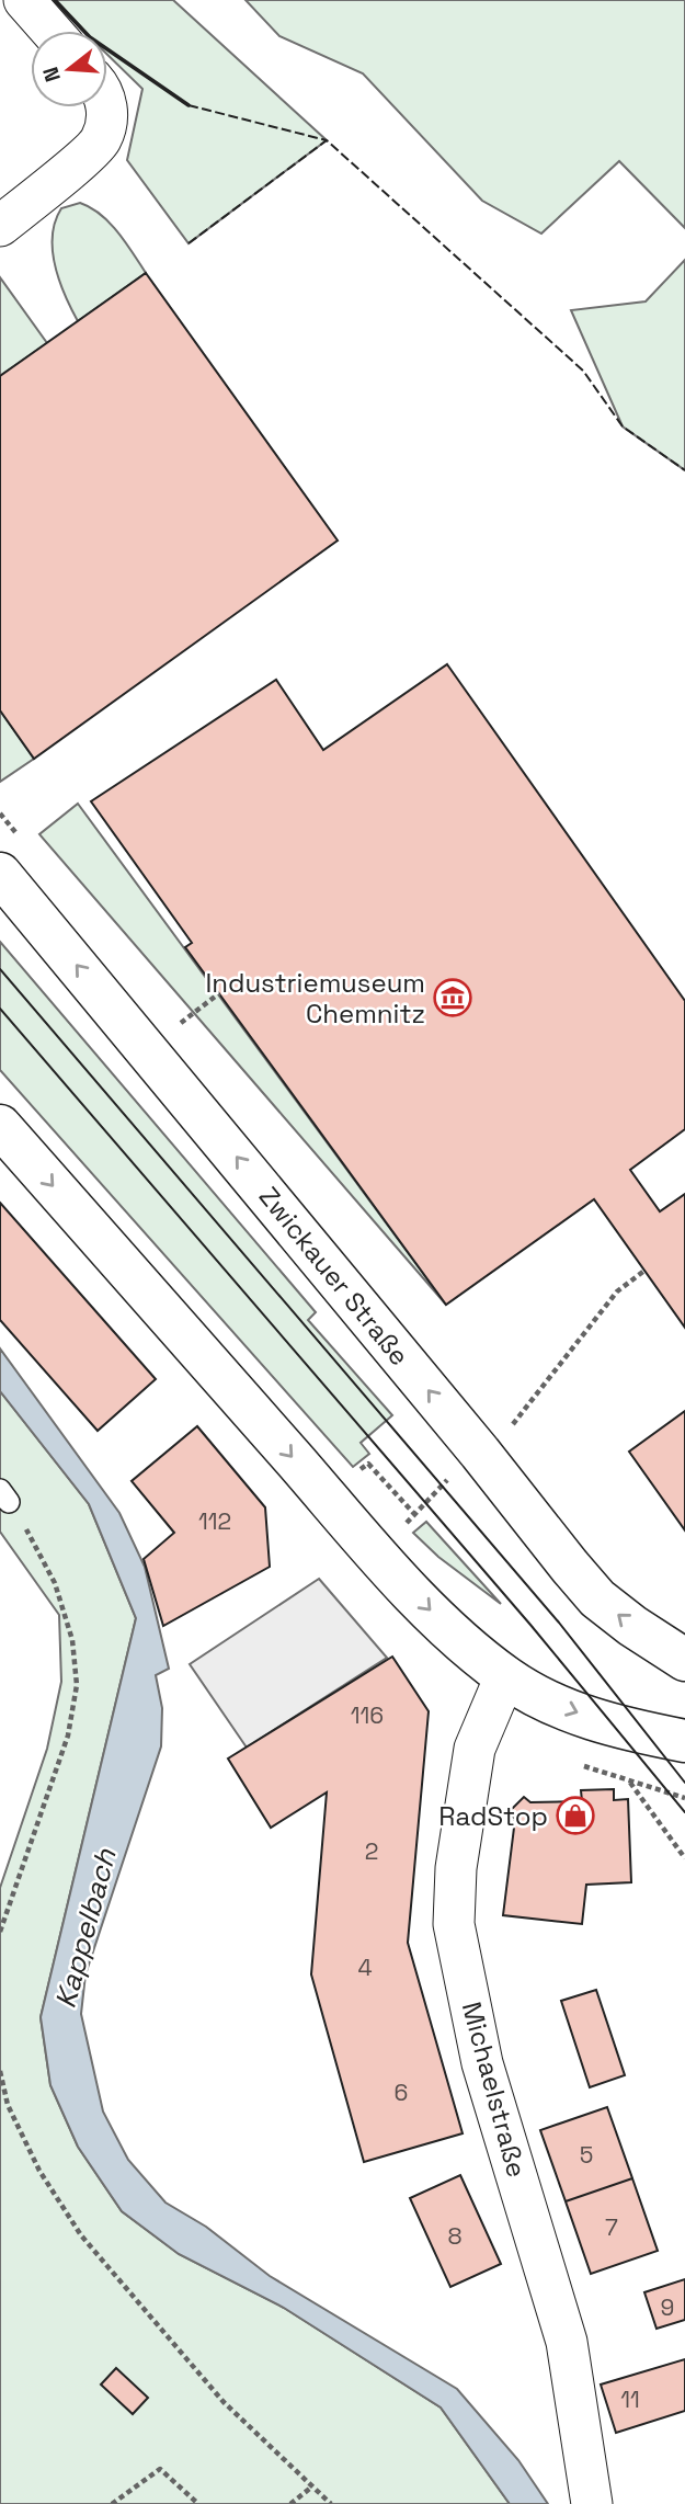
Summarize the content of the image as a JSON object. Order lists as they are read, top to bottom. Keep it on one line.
{"streets":{"main road":["Zwickauer Straße"],"street":["Michaelstraße"]},"water":["Kappelbach"],"places":{"museum":["Industriemuseum Chemnitz"],"shop":["RadStop"]},"house_numbers":["112","116","2","4","6","5","7","8","9","11"],"north":"left"}
